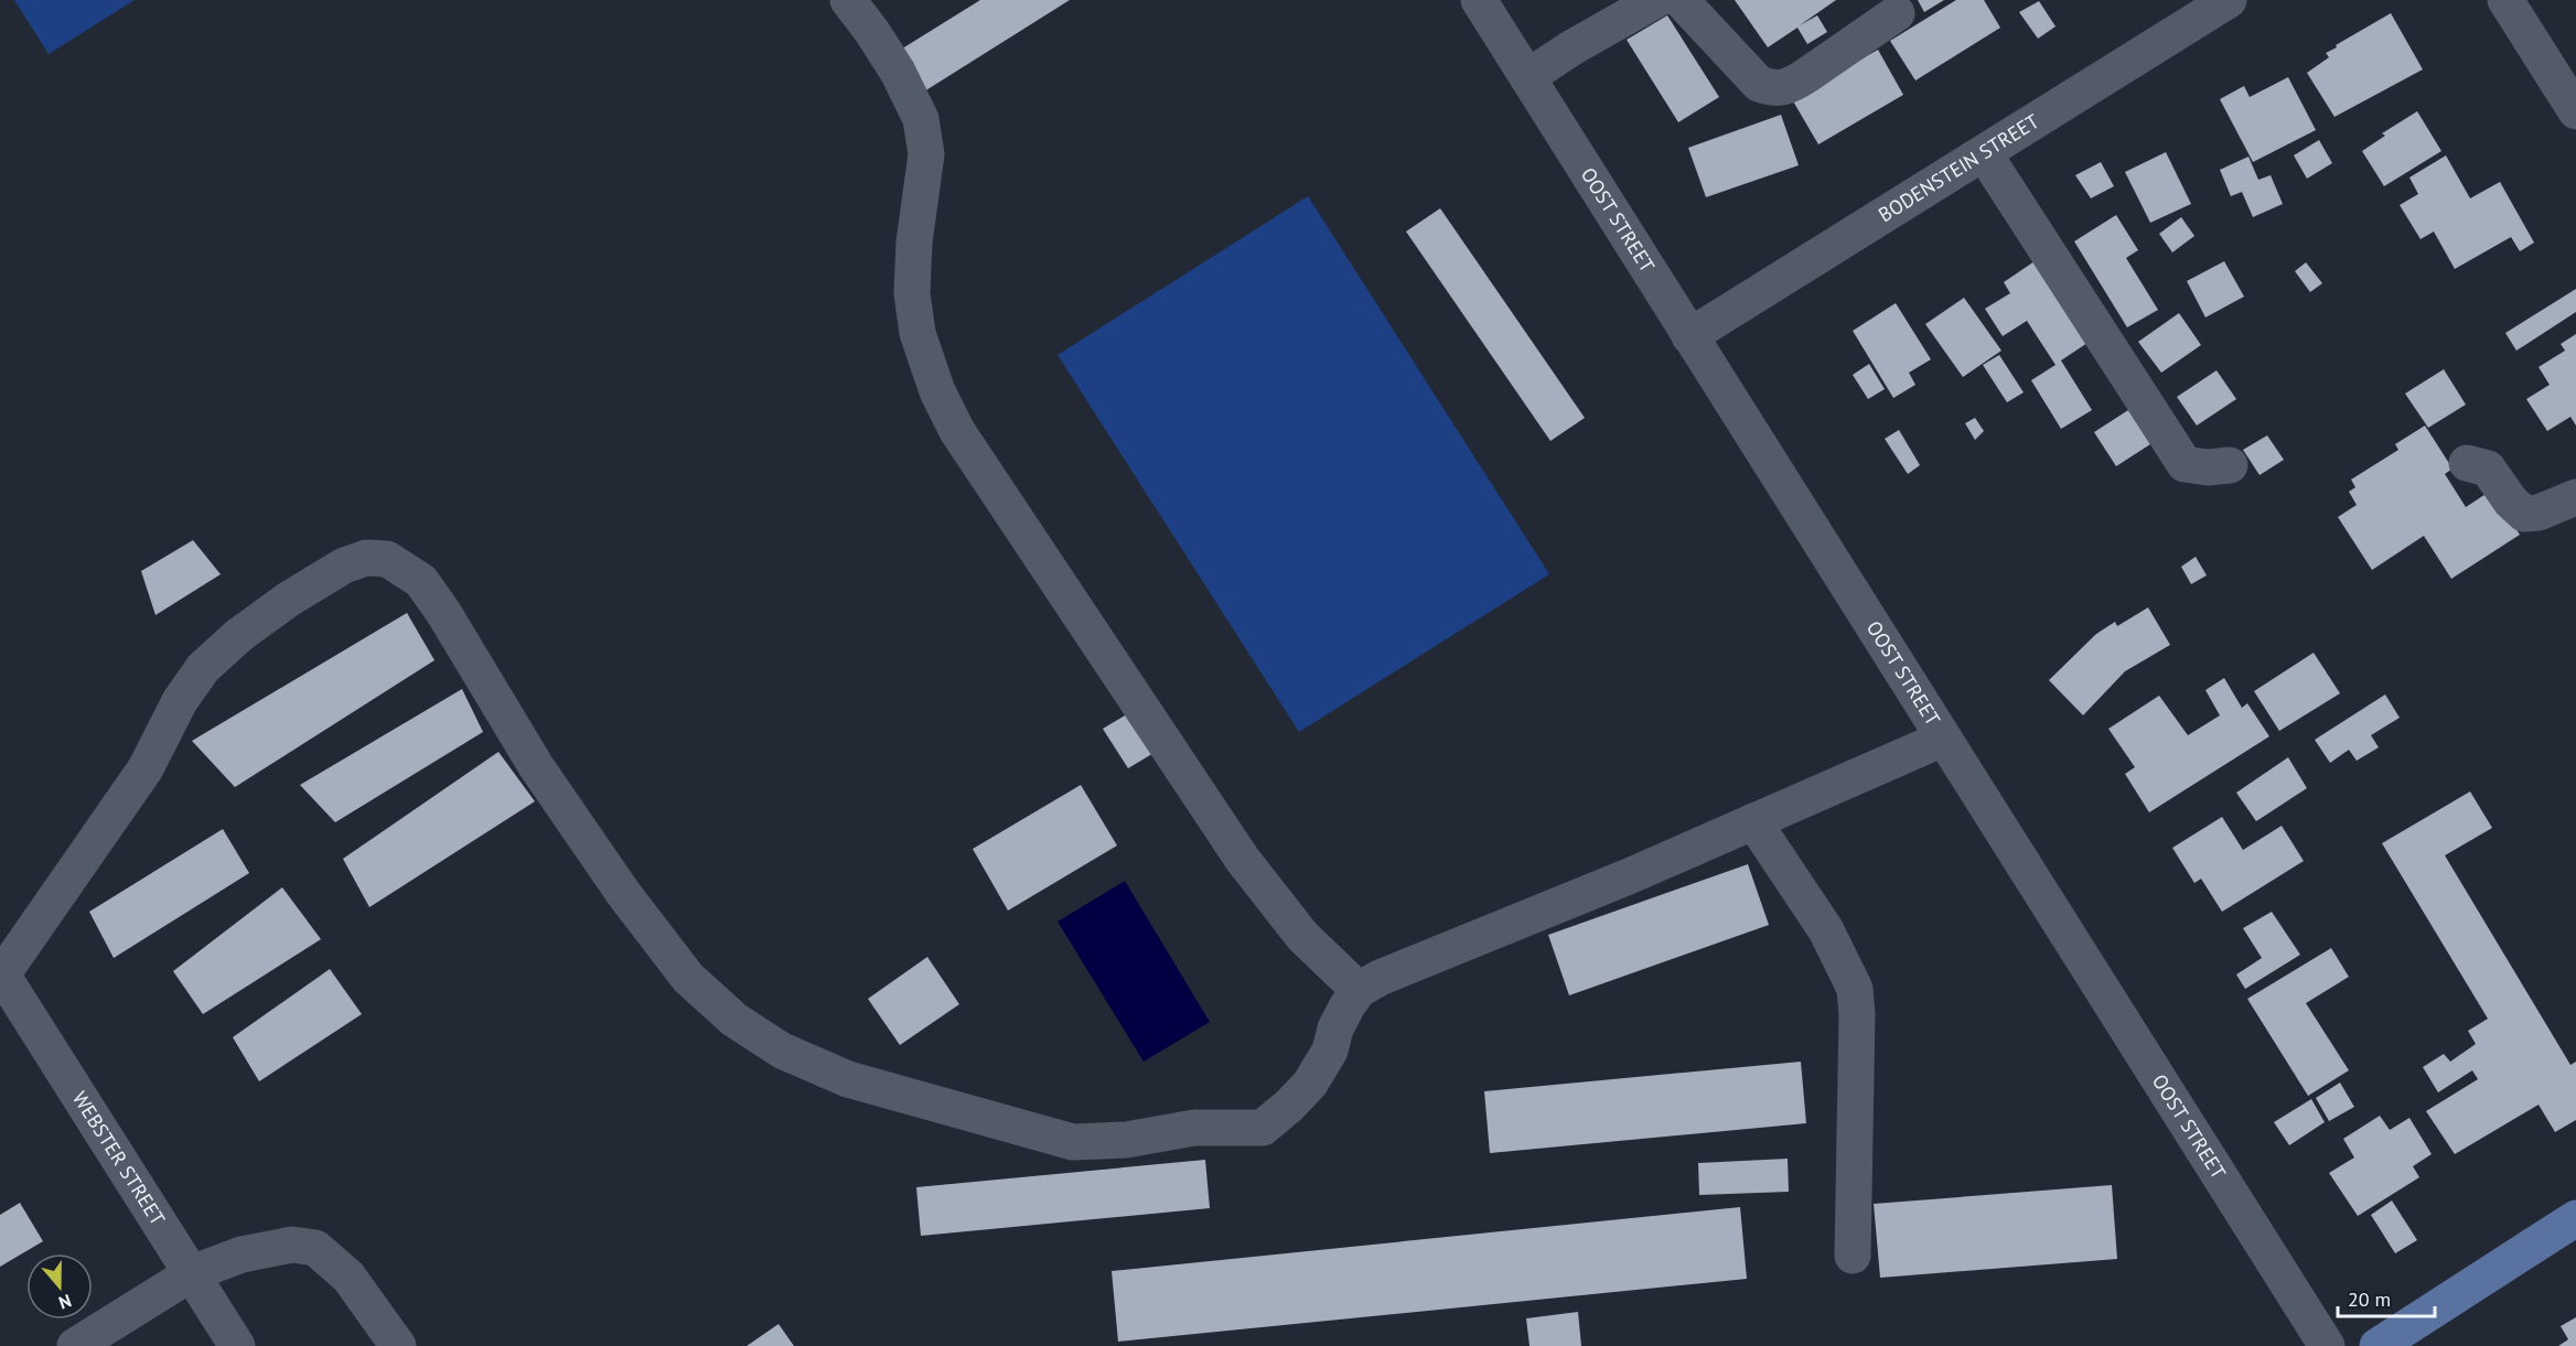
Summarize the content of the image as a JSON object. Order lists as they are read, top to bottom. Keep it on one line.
{"streets":{"street":["BODENSTEIN STREET","OOST STREET","WEBSTER STREET"]},"crossings":[["BODENSTEIN STREET","OOST STREET"]],"scale_bar":"20 m","north":"bottom"}
